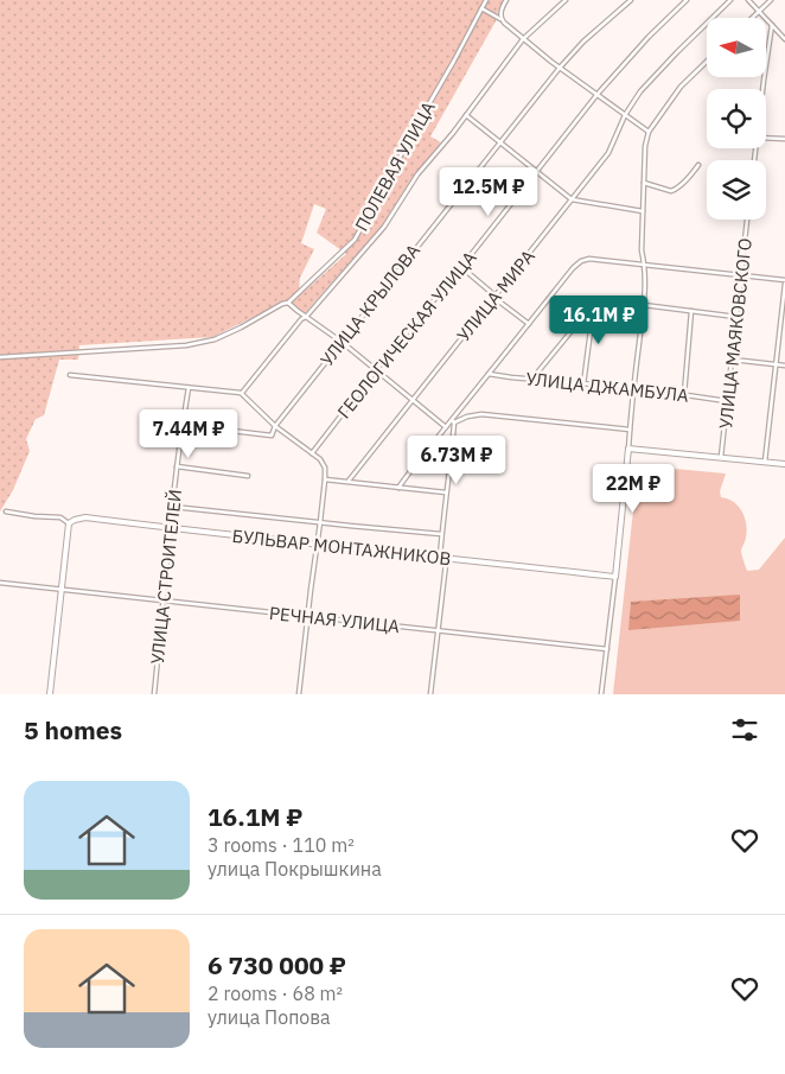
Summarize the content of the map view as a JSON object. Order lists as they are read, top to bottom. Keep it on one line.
{"streets":{"street":["ПОЛЕВАЯ УЛИЦА","УЛИЦА МИРА","УЛИЦА КРЫЛОВА","УЛИЦА МАЯКОВСКОГО","ГЕОЛОГИЧЕСКАЯ УЛИЦА","УЛИЦА ДЖАМБУЛА","БУЛЬВАР МОНТАЖНИКОВ","УЛИЦА СТРОИТЕЛЕЙ","РЕЧНАЯ УЛИЦА"]},"crossings":[["УЛИЦА МАЯКОВСКОГО","УЛИЦА ДЖАМБУЛА"],["БУЛЬВАР МОНТАЖНИКОВ","УЛИЦА СТРОИТЕЛЕЙ"],["УЛИЦА СТРОИТЕЛЕЙ","РЕЧНАЯ УЛИЦА"]],"north":"left","page":{"price":["12.5M ₽","16.1M ₽","7.44M ₽","6.73M ₽","22M ₽"],"heading":"5 homes","list":[{"name":"16.1M ₽","note":"3 rooms · 110 m² · улица Покрышкина"},{"name":"6 730 000 ₽","note":"2 rooms · 68 m² · улица Попова"}]}}
